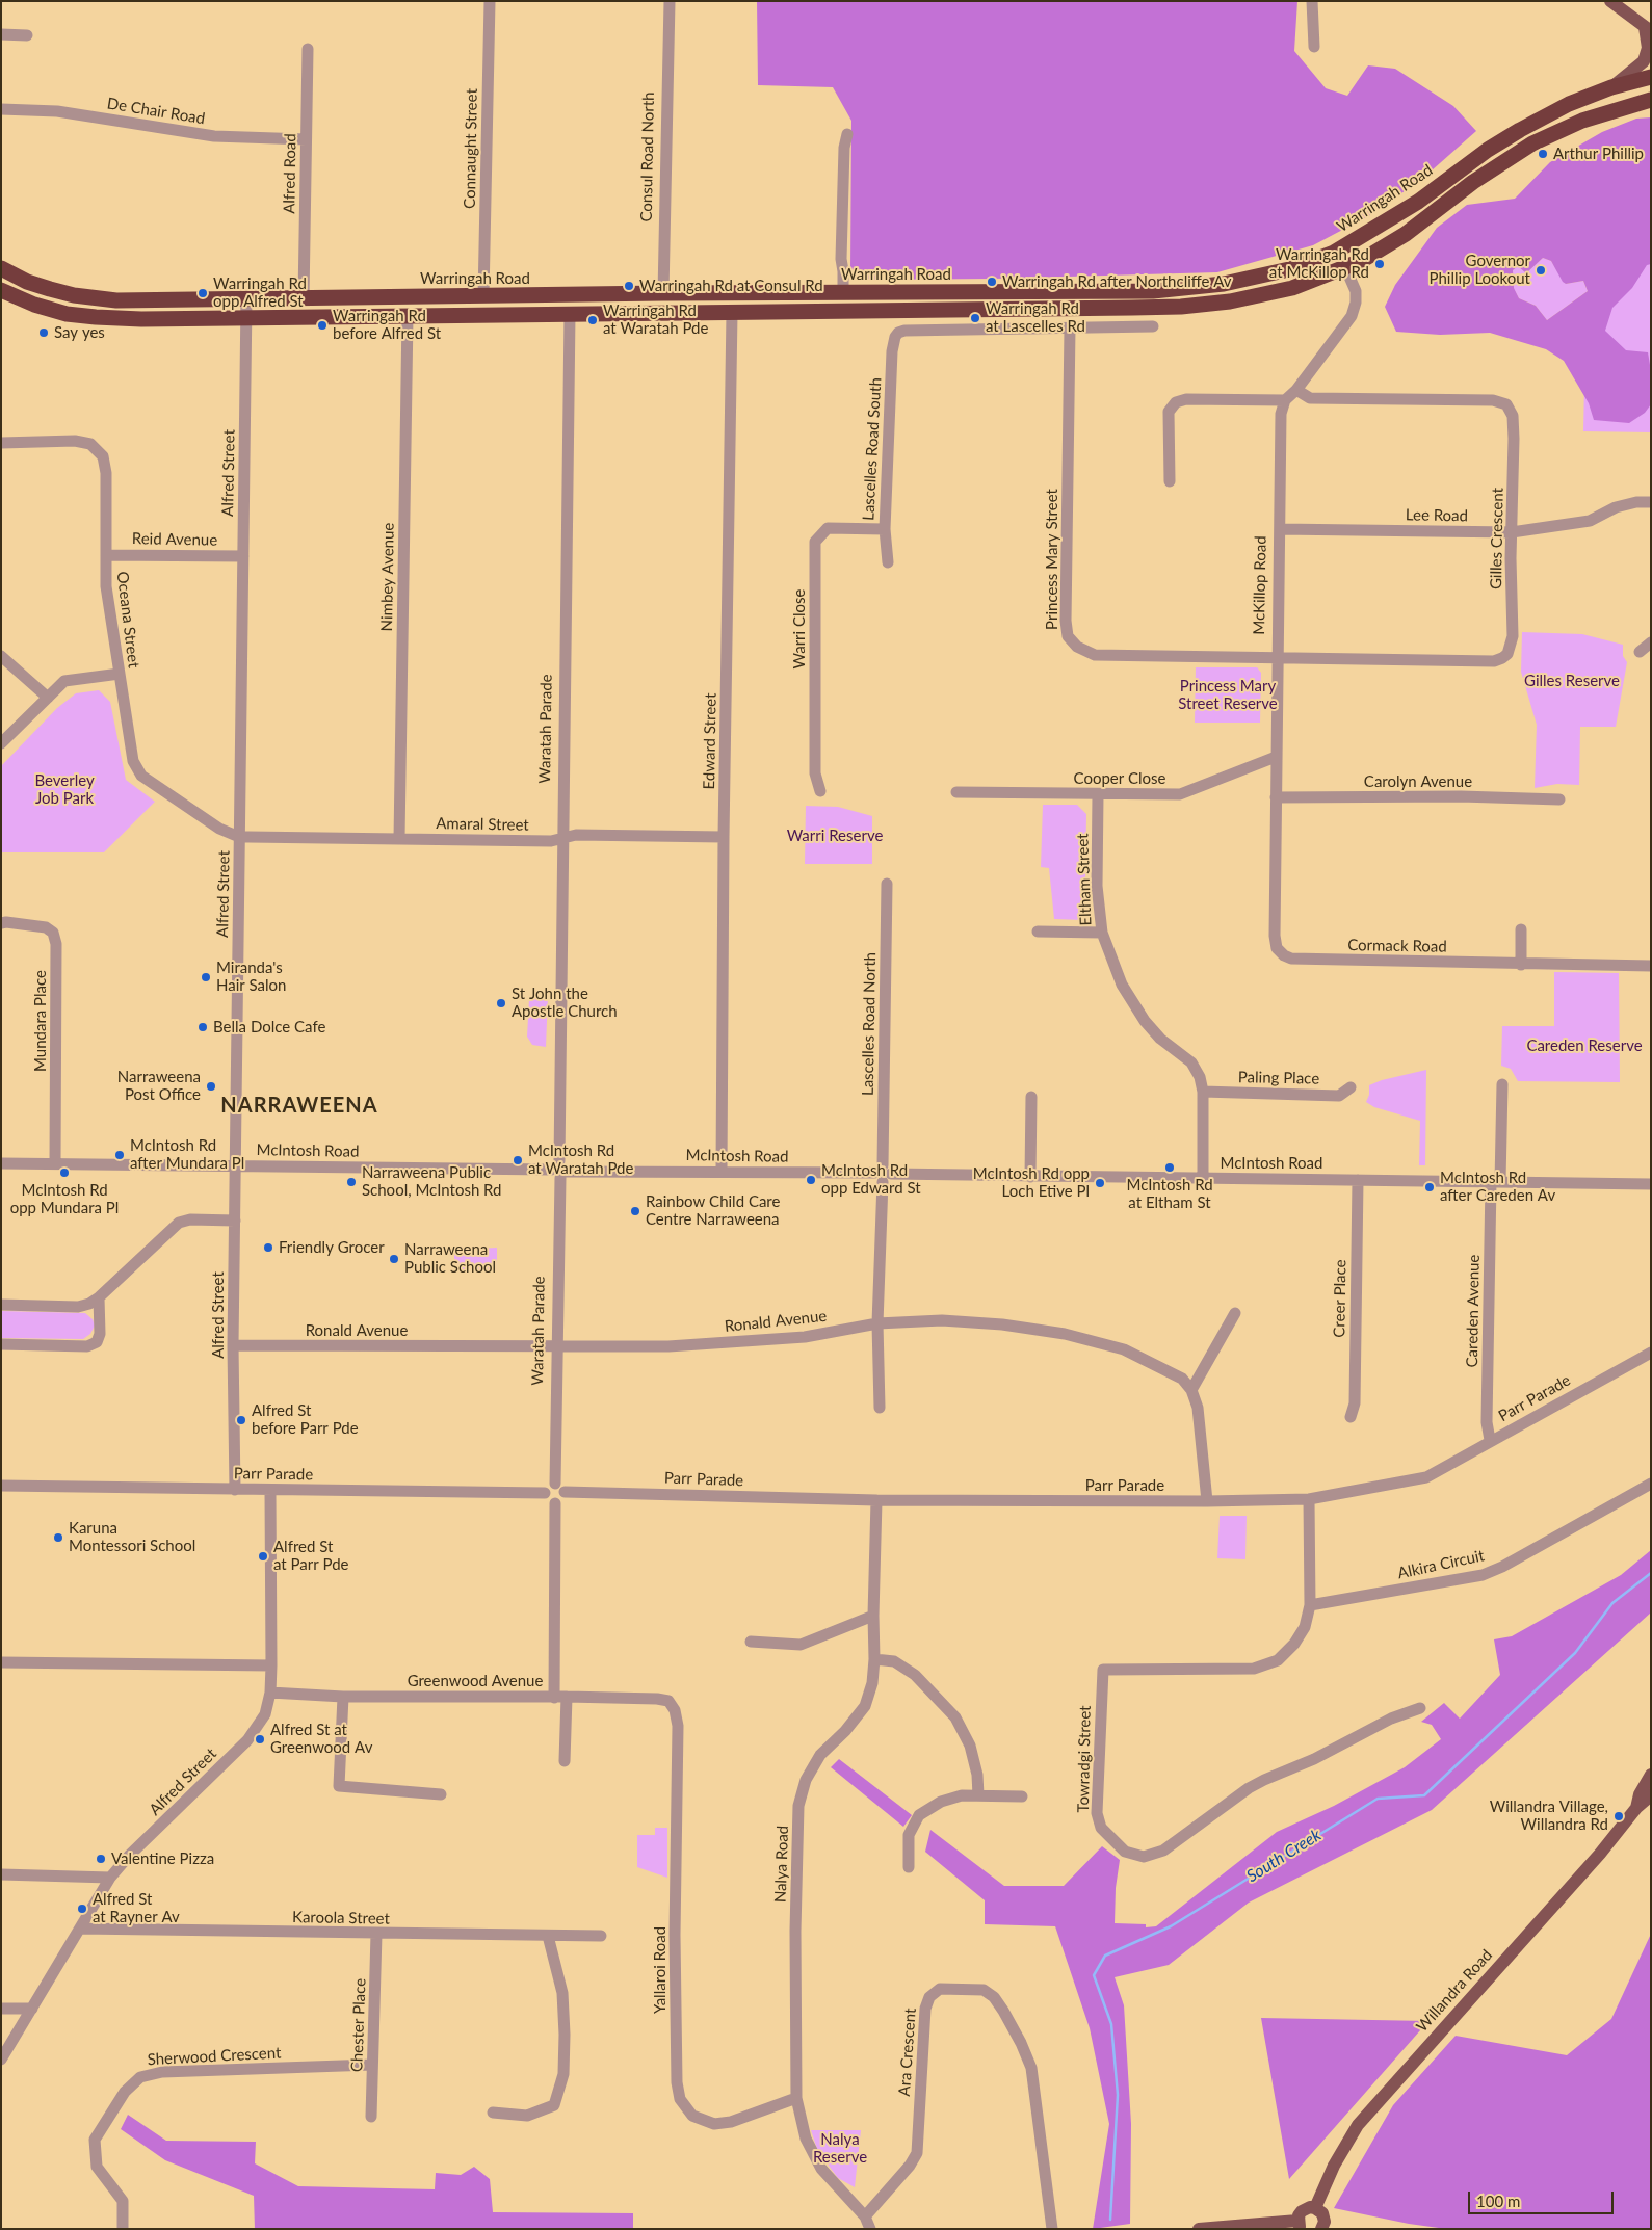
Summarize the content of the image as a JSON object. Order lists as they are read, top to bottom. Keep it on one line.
{"streets":{"highway":["Consul Road North","Warringah Road","Waratah Parade"],"main road":["Willandra Road"],"street":["De Chair Road","Connaught Street","Alfred Road","Lascelles Road South","Alfred Street","Lee Road","Gilles Crescent","Reid Avenue","Princess Mary Street","Nimbey Avenue","McKillop Road","Oceana Street","Warri Close","Edward Street","Cooper Close","Carolyn Avenue","Amaral Street","Eltham Street","Cormack Road","Mundara Place","Lascelles Road North","Paling Place","McIntosh Road","Creer Place","Careden Avenue","Ronald Avenue","Parr Parade","Alkira Circuit","Greenwood Avenue","Towradgi Street","Nalya Road","Karoola Street","Yallaroi Road","Chester Place","Ara Crescent","Sherwood Crescent"]},"crossings":[["De Chair Road","Alfred Road"],["Connaught Street","Warringah Road"],["Consul Road North","Warringah Road"],["Alfred Road","Warringah Road"],["Warringah Road","Alfred Street"],["Warringah Road","Waratah Parade"],["Lascelles Road South","Warri Close"],["Alfred Street","Reid Avenue"],["Alfred Street","Oceana Street"],["Alfred Street","Amaral Street"],["Alfred Street","McIntosh Road"],["Alfred Street","Ronald Avenue"],["Alfred Street","Parr Parade"],["Alfred Street","Greenwood Avenue"],["Alfred Street","Karoola Street"],["Lee Road","Gilles Crescent"],["Lee Road","McKillop Road"],["Gilles Crescent","Princess Mary Street"],["Gilles Crescent","McKillop Road"],["Reid Avenue","Oceana Street"],["Princess Mary Street","McKillop Road"],["Nimbey Avenue","Amaral Street"],["McKillop Road","Cooper Close"],["McKillop Road","Carolyn Avenue"],["McKillop Road","Cormack Road"],["Oceana Street","Amaral Street"],["Waratah Parade","Amaral Street"],["Waratah Parade","McIntosh Road"],["Waratah Parade","Ronald Avenue"],["Waratah Parade","Parr Parade"],["Edward Street","Amaral Street"],["Edward Street","McIntosh Road"],["Cooper Close","Eltham Street"],["Eltham Street","Paling Place"],["Eltham Street","McIntosh Road"],["Mundara Place","McIntosh Road"],["Lascelles Road North","McIntosh Road"],["Lascelles Road North","Ronald Avenue"],["McIntosh Road","Creer Place"],["McIntosh Road","Careden Avenue"],["Careden Avenue","Parr Parade"],["Parr Parade","Towradgi Street"],["Parr Parade","Nalya Road"],["Alkira Circuit","Towradgi Street"],["Greenwood Avenue","Yallaroi Road"],["Nalya Road","Yallaroi Road"],["Nalya Road","Ara Crescent"],["Karoola Street","Chester Place"],["Chester Place","Sherwood Crescent"]],"districts":["NARRAWEENA"],"water":["South Creek"],"parks":["Gilles Reserve","Princess Mary Street Reserve","Beverley Job Park","Warri Reserve","Careden Reserve","Nalya Reserve"],"places":["Arthur Phillip","Warringah Rd at McKillop Rd","Governor Phillip Lookout","Warringah Rd after Northcliffe Av","Warringah Rd at Consul Rd","Warringah Rd opp Alfred St","Warringah Rd at Lascelles Rd","Warringah Rd at Waratah Pde","Warringah Rd before Alfred St","Say yes","Miranda's Hair Salon","St John the Apostle Church","Bella Dolce Cafe","Narraweena Post Office","McIntosh Rd after Mundara Pl","McIntosh Rd at Waratah Pde","McIntosh Rd at Eltham St","McIntosh Rd opp Mundara Pl","McIntosh Rd opp Edward St","Narraweena Public School, McIntosh Rd","McIntosh Rd opp Loch Etive Pl","McIntosh Rd after Careden Av","Rainbow Child Care Centre Narraweena","Friendly Grocer","Narraweena Public School","Alfred St before Parr Pde","Karuna Montessori School","Alfred St at Parr Pde","Alfred St at Greenwood Av","Willandra Village, Willandra Rd","Valentine Pizza","Alfred St at Rayner Av"],"scale_bar":"100 m"}
